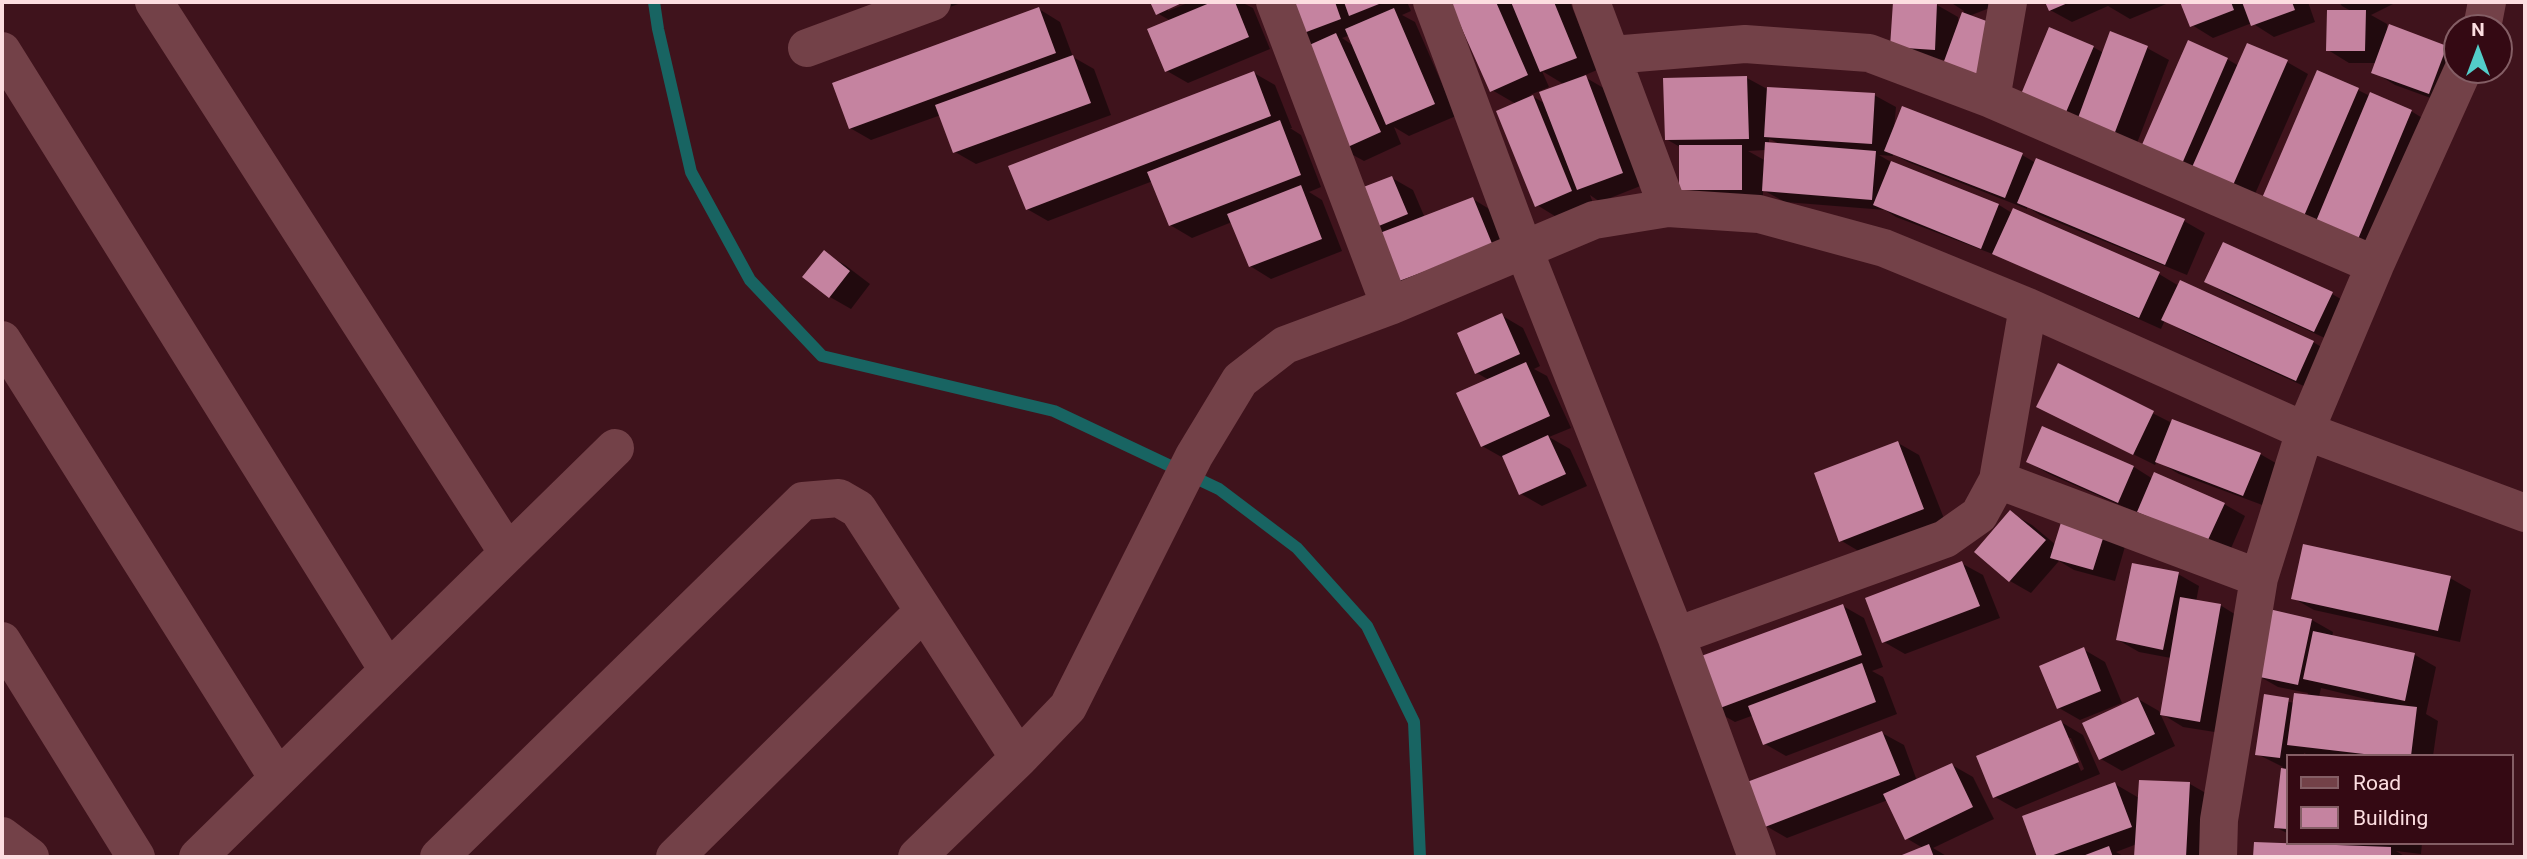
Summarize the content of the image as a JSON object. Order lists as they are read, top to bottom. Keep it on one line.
{"legend":["Road","Building"],"north":"top"}
